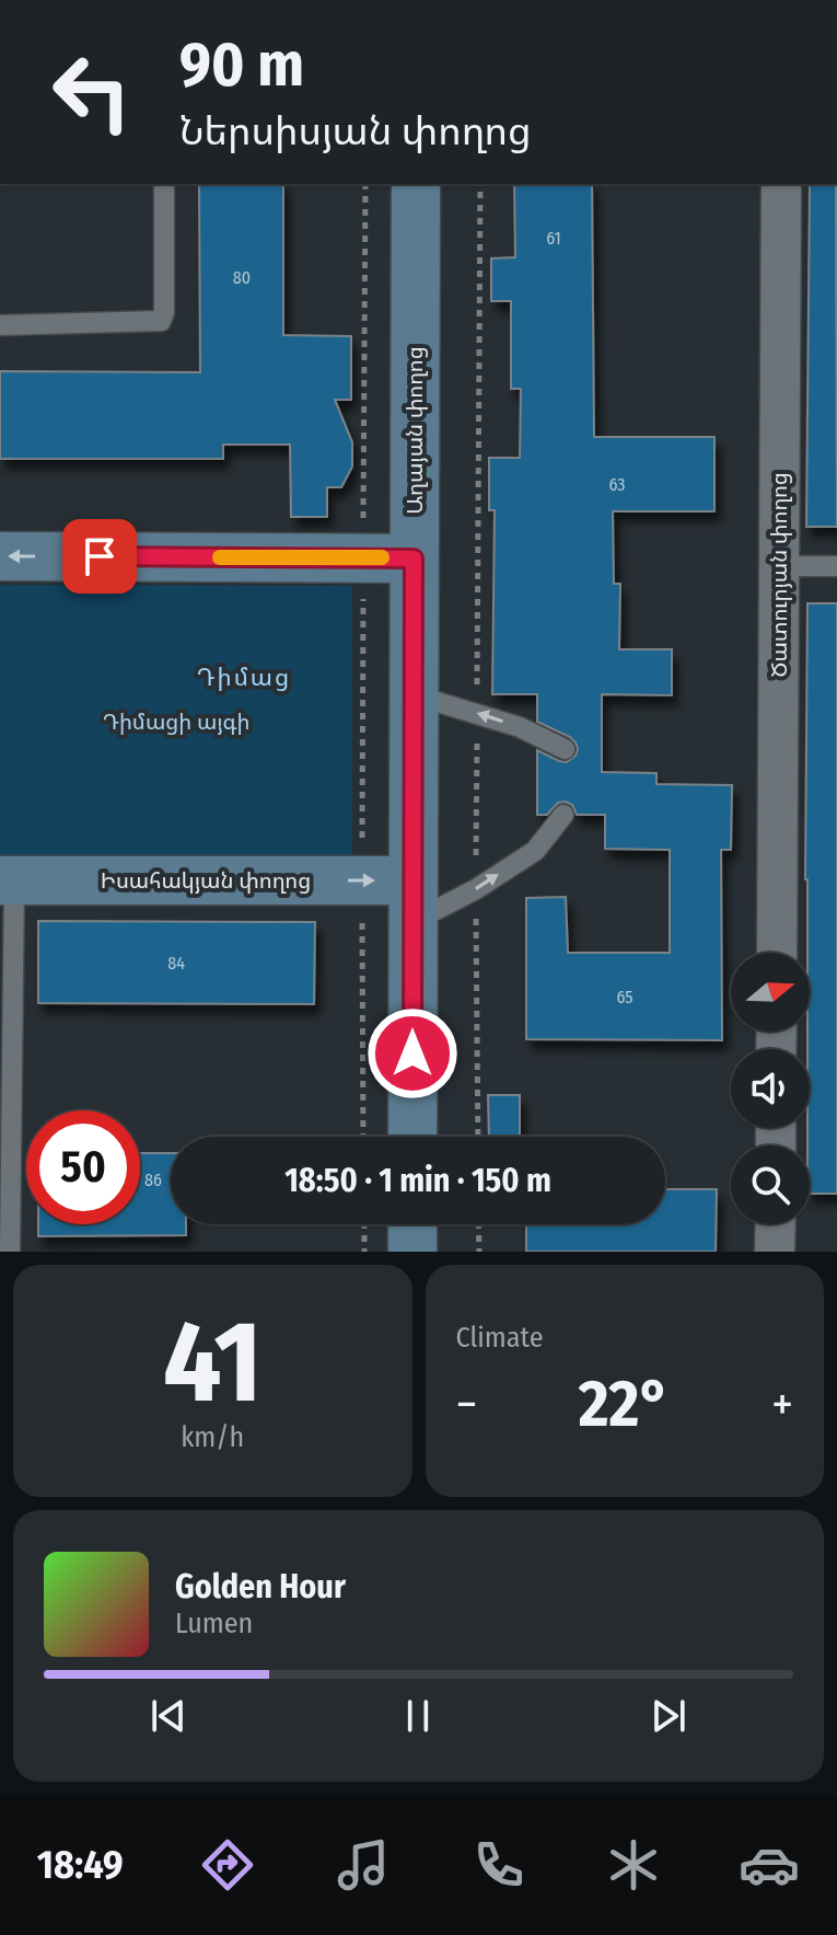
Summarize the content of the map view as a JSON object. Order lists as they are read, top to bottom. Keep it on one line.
{"streets":{"main road":["Աղայան փողոց","Իսահակյան փողոց"],"street":["Ծատուրյան փողոց"]},"crossings":[["Աղայան փողոց","Իսահակյան փողոց"]],"districts":["Դիմաց"],"parks":["Դիմացի այգի"],"house_numbers":["61","80","63","84","65","86"],"north":"right","page":{"turn":["90 m","Ներսիսյան փողոց"],"limit":"50","trip":"18:50 · 1 min · 150 m","tile":[["41","km/h"],"Climate"],"heat":["−","22°","+"],"song":["Golden Hour","Lumen"],"tabs":"18:49"}}
